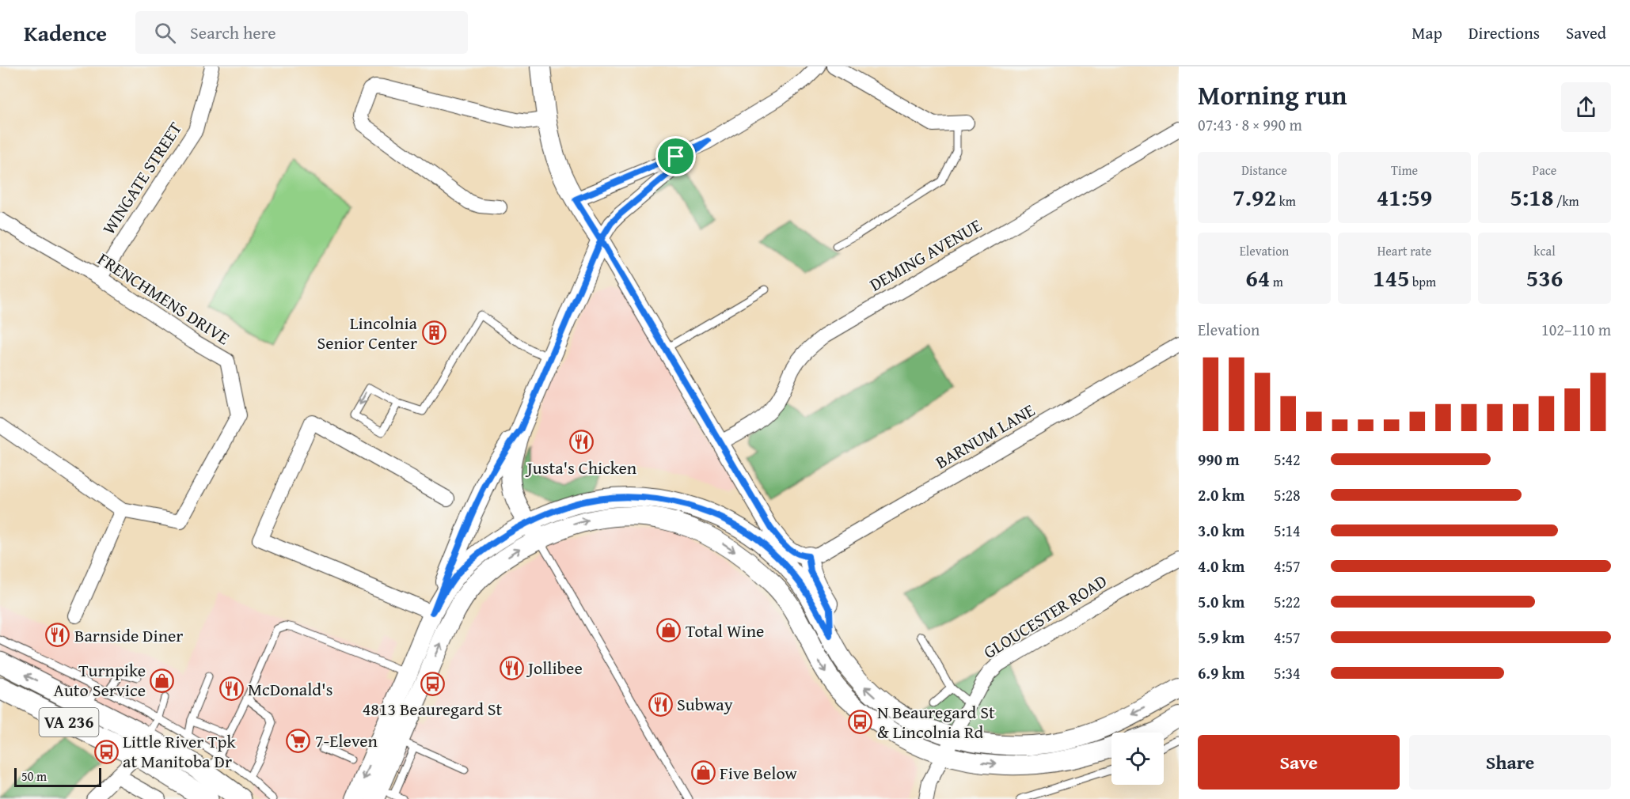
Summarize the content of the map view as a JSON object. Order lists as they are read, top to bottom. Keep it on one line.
{"streets":{"main road":["VA 236"],"street":["WINGATE STREET","DEMING AVENUE","FRENCHMENS DRIVE","BARNUM LANE","GLOUCESTER ROAD"]},"crossings":[["WINGATE STREET","FRENCHMENS DRIVE"]],"places":{"building":["Lincolnia Senior Center"],"restaurant":["Justa's Chicken","Barnside Diner","Jollibee","McDonald's","Subway"],"shop":["Total Wine","Turnpike Auto Service","Five Below"],"bus stop":["4813 Beauregard St","N Beauregard St & Lincolnia Rd","Little River Tpk at Manitoba Dr"],"supermarket":["7-Eleven"]},"scale_bar":"50 m","page":{"header":"Kadence","search":"Search here","nav":["Map","Directions","Saved"],"heading":["Morning run","07:43 · 8 × 990 m"],"stats":[["Distance","7.92 km"],["Time","41:59"],["Pace","5:18 /km"],["Elevation","64 m"],["Heart rate","145 bpm"],["kcal","536"]],"chart":["Elevation","102–110 m"],"list":[{"name":"990 m","note":"5:42"},{"name":"2.0 km","note":"5:28"},{"name":"3.0 km","note":"5:14"},{"name":"4.0 km","note":"4:57"},{"name":"5.0 km","note":"5:22"},{"name":"5.9 km","note":"4:57"},{"name":"6.9 km","note":"5:34"}],"buttons":["Save","Share"],"scale":"50 m"}}
